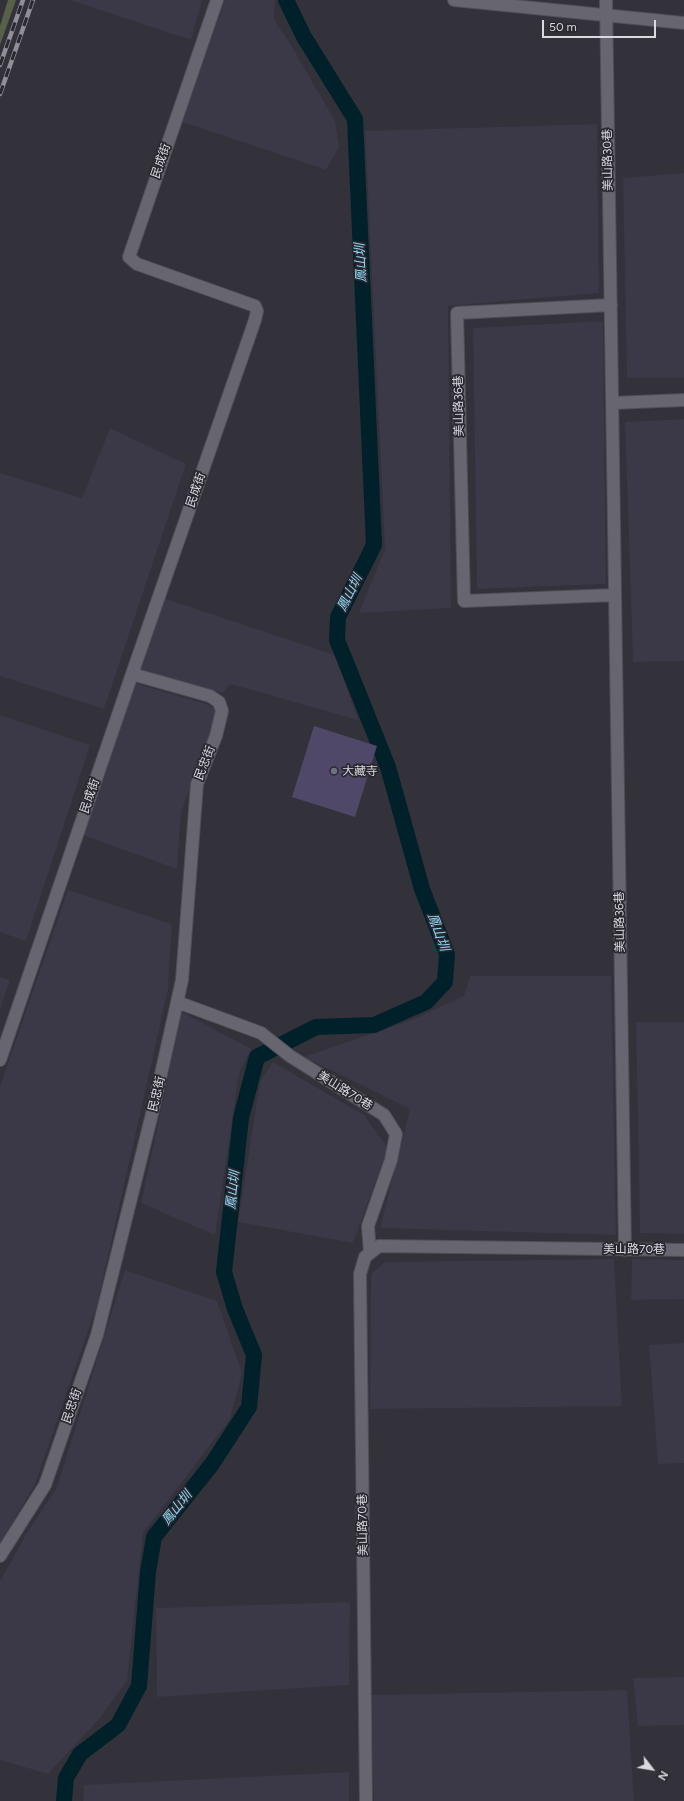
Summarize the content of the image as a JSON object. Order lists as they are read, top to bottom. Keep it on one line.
{"streets":{"street":["美山路30巷","民成街","美山路36巷","民忠街","美山路70巷"]},"crossings":[["美山路30巷","美山路36巷"],["民成街","民忠街"],["美山路36巷","美山路70巷"],["民忠街","美山路70巷"]],"water":["鳳山圳"],"places":["大藏寺"],"scale_bar":"50 m","north":"bottom right"}
